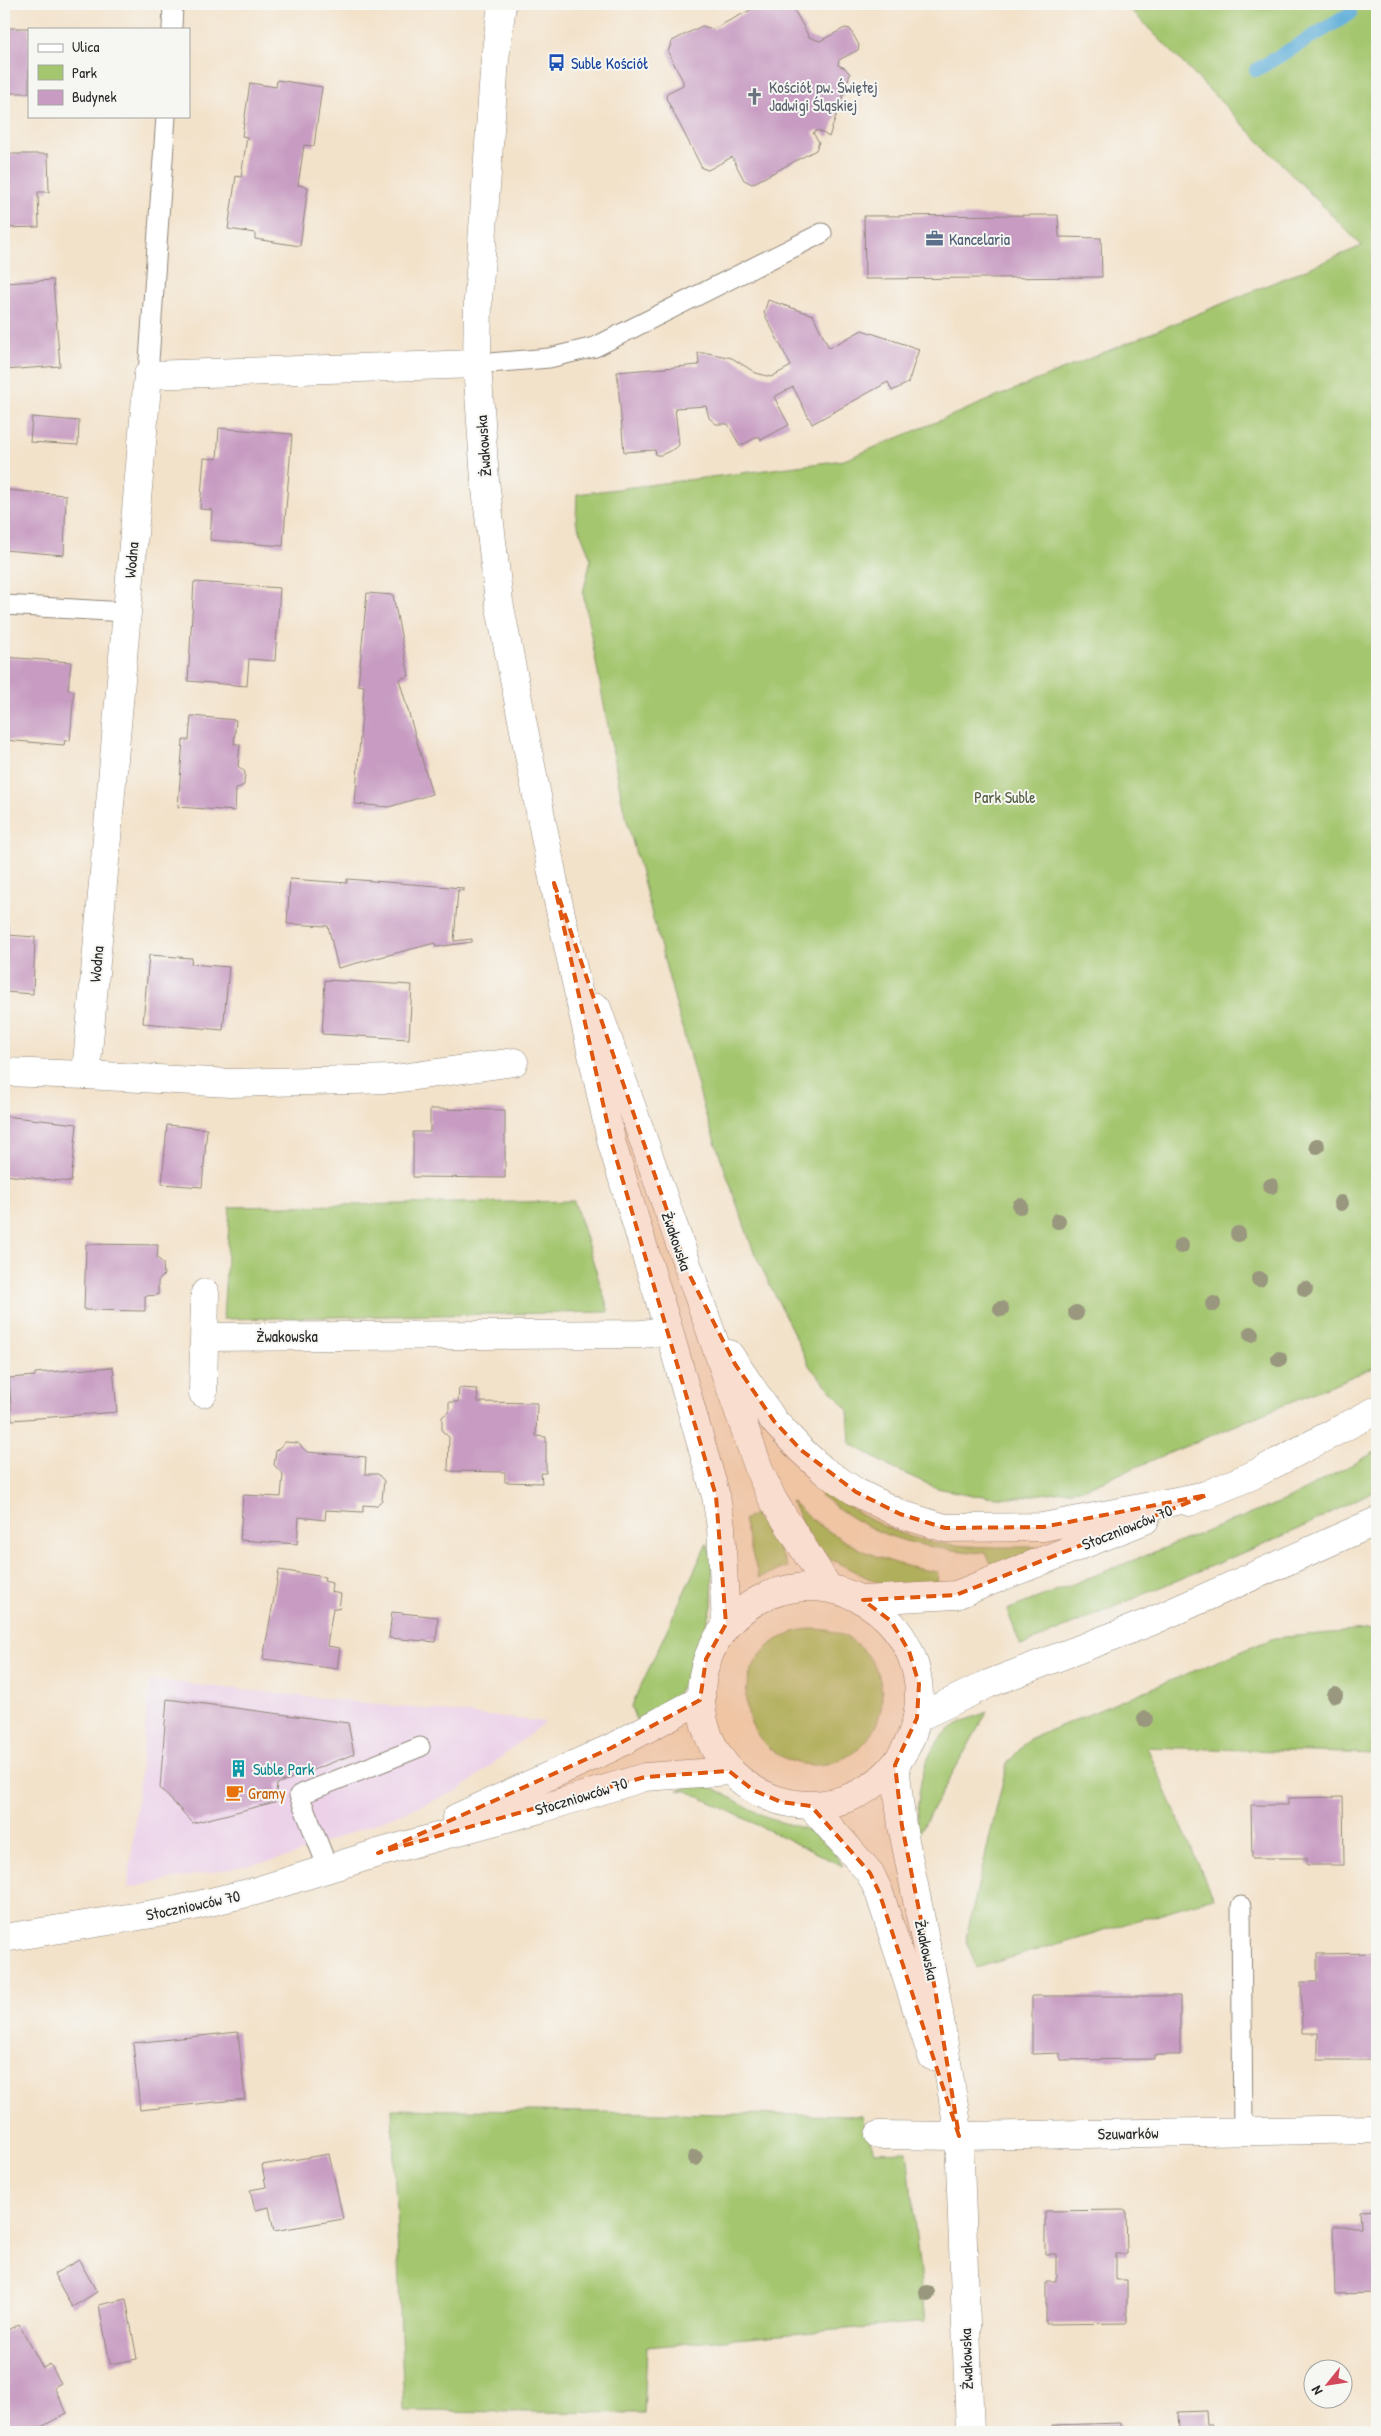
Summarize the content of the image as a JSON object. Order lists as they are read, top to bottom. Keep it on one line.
{"streets":{"street":["Żwakowska","Wodna","Stoczniowców 70","Szuwarków"]},"crossings":[["Żwakowska","Szuwarków"]],"parks":["Park Suble"],"places":{"bus stop":["Suble Kościół"],"church":["Kościół pw. Świętej Jadwigi Śląskiej"],"office":["Kancelaria"],"building":["Suble Park"],"cafe":["Gramy"]},"legend":["Ulica","Park","Budynek"],"north":"bottom left"}
